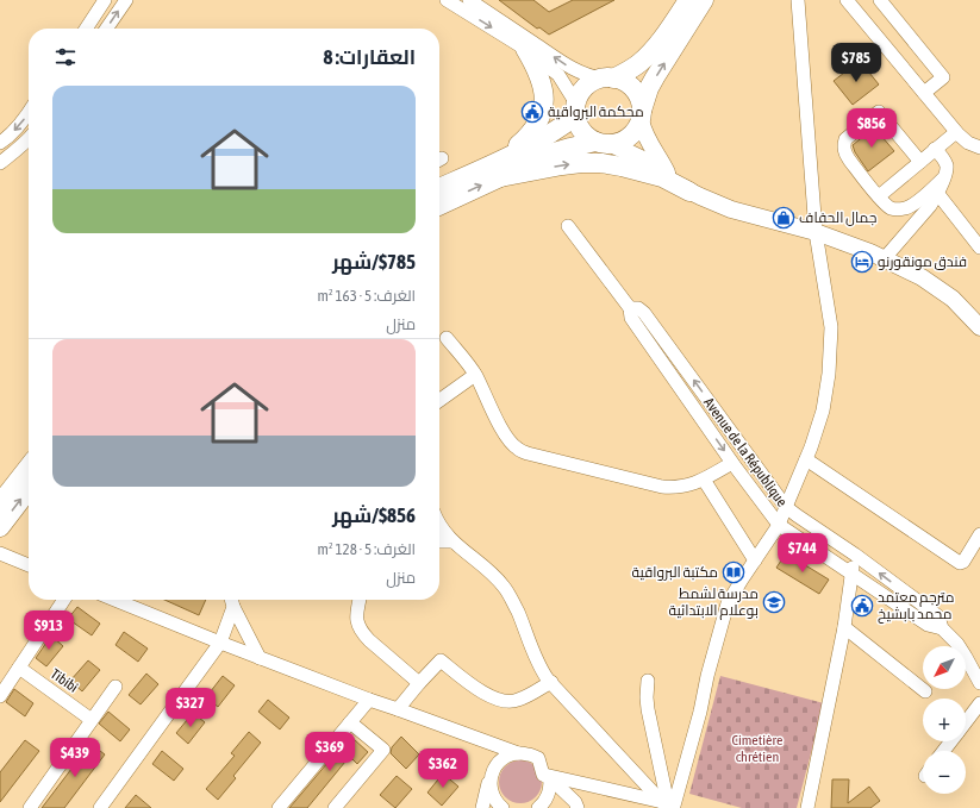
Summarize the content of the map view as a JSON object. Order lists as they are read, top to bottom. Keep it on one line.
{"streets":{"street":["Avenue de la République","Tibibi"]},"parks":["Cimetière chrétien"],"places":{"public building":["محكمة البرواقية","مترجم معتمد محمد بابشيخ"],"shop":["جمال الحفاف"],"hotel":["فندق مونقورنو"],"library":["مكتبة البرواقية"],"school or university":["مدرسة لشمط بوعلام الابتدائية"]},"north":"bottom left","page":{"heading":"العقارات: 8","price":["$785","$856","$744","$913","$327","$369","$439","$362"],"list":[{"name":"$785/شهر","note":"الغرف: 5 · 163 m² · منزل"},{"name":"$856/شهر","note":"الغرف: 5 · 128 m² · منزل"}],"map_buttons":["+","−"]}}
